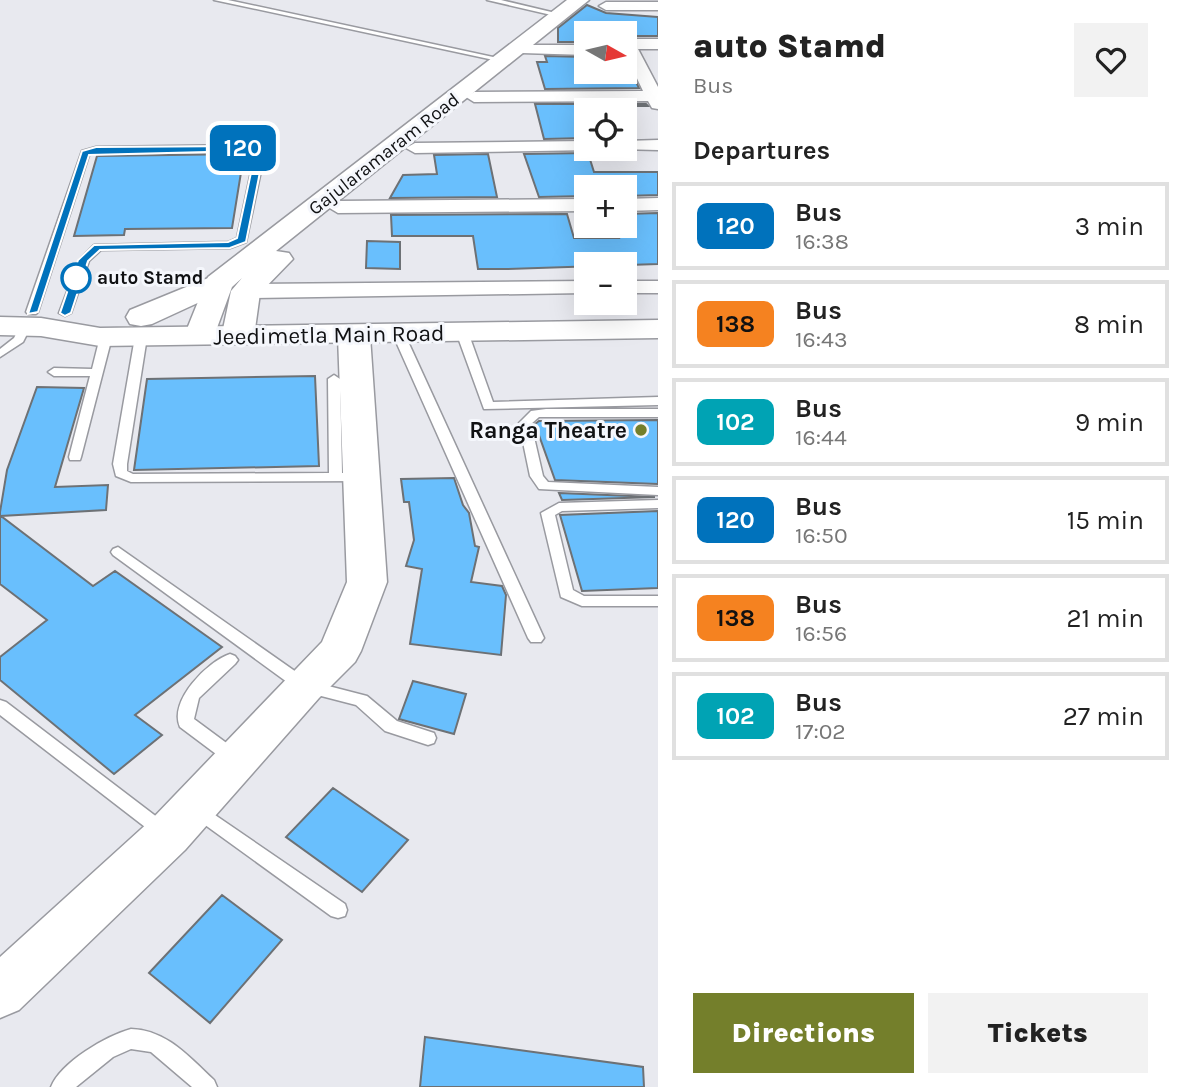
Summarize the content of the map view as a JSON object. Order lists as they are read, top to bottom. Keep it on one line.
{"streets":{"main road":["Gajularamaram Road","Jeedimetla Main Road"]},"crossings":[["Gajularamaram Road","Jeedimetla Main Road"]],"places":["auto Stamd","Ranga Theatre"],"lines":["bus line 120"],"north":"right","page":{"on_map":"120","heading":[["auto Stamd","Bus"],"Departures"],"map_buttons":["+","−"],"list":[{"mark":"120","name":"Bus","note":"16:38","value":"3 min"},{"mark":"138","name":"Bus","note":"16:43","value":"8 min"},{"mark":"102","name":"Bus","note":"16:44","value":"9 min"},{"mark":"120","name":"Bus","note":"16:50","value":"15 min"},{"mark":"138","name":"Bus","note":"16:56","value":"21 min"},{"mark":"102","name":"Bus","note":"17:02","value":"27 min"}],"buttons":["Directions","Tickets"]}}
